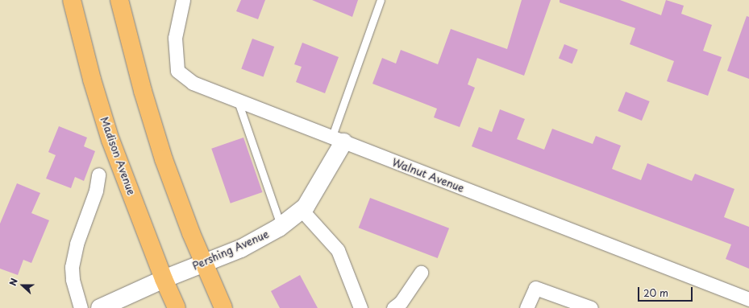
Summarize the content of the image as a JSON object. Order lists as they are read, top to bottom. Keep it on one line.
{"streets":{"main road":["Madison Avenue"],"street":["Walnut Avenue","Pershing Avenue"]},"crossings":[["Madison Avenue","Pershing Avenue"],["Walnut Avenue","Pershing Avenue"]],"scale_bar":"20 m","north":"left"}
